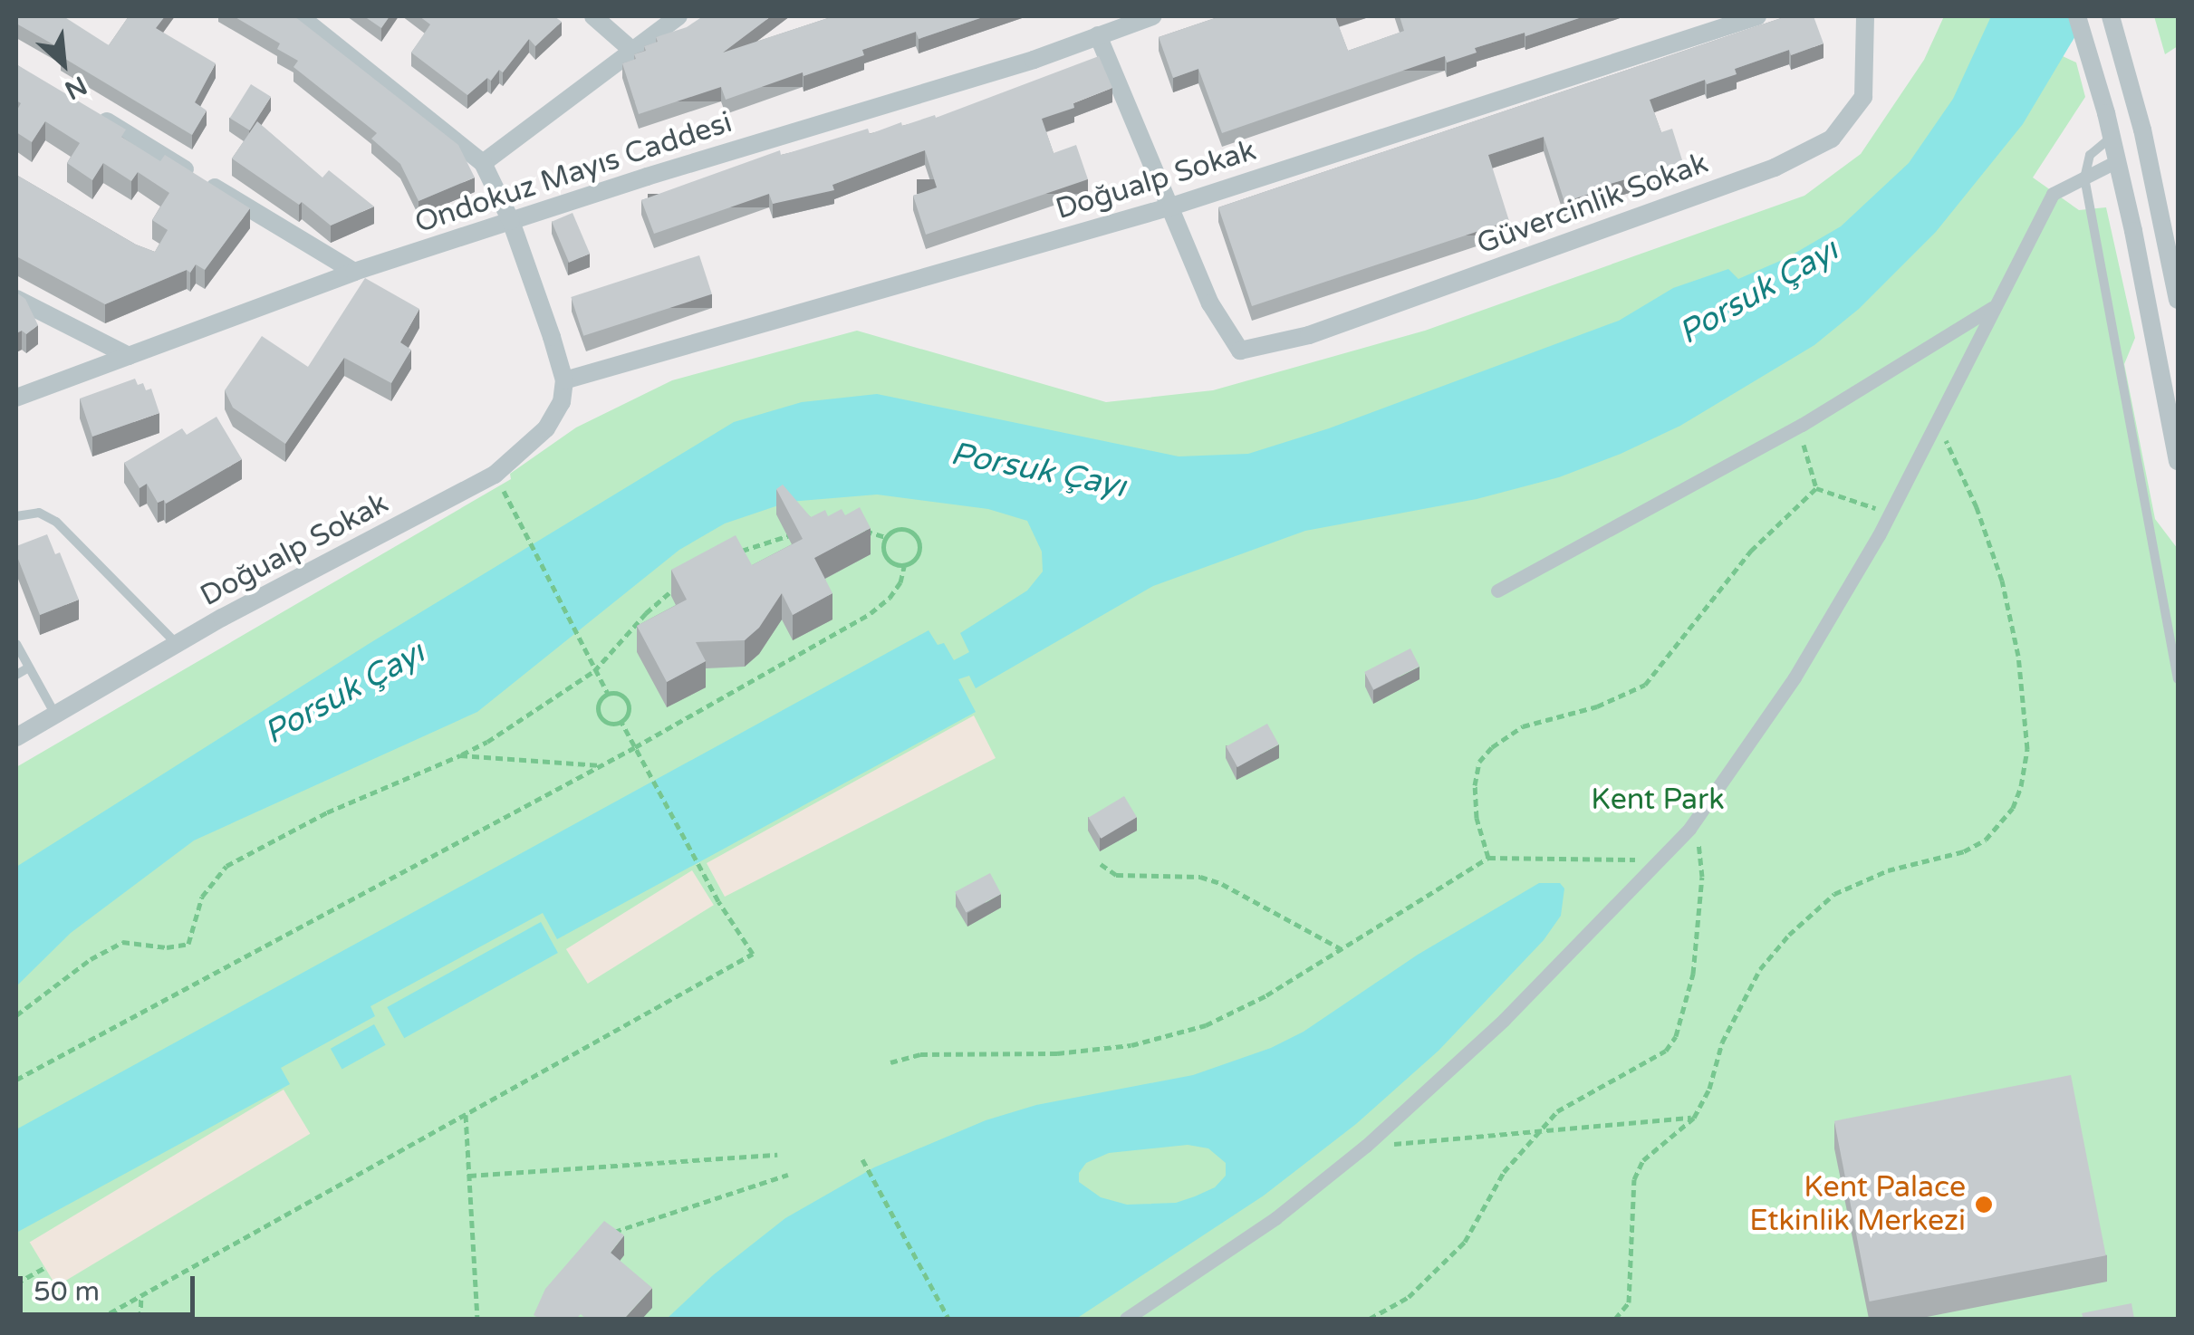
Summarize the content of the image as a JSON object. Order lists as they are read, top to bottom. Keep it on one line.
{"streets":{"street":["Ondokuz Mayıs Caddesi","Doğualp Sokak","Güvercinlik Sokak"]},"crossings":[["Doğualp Sokak","Güvercinlik Sokak"]],"water":["Porsuk Çayı"],"parks":["Kent Park"],"places":["Kent Palace Etkinlik Merkezi"],"scale_bar":"50 m","north":"bottom right"}
